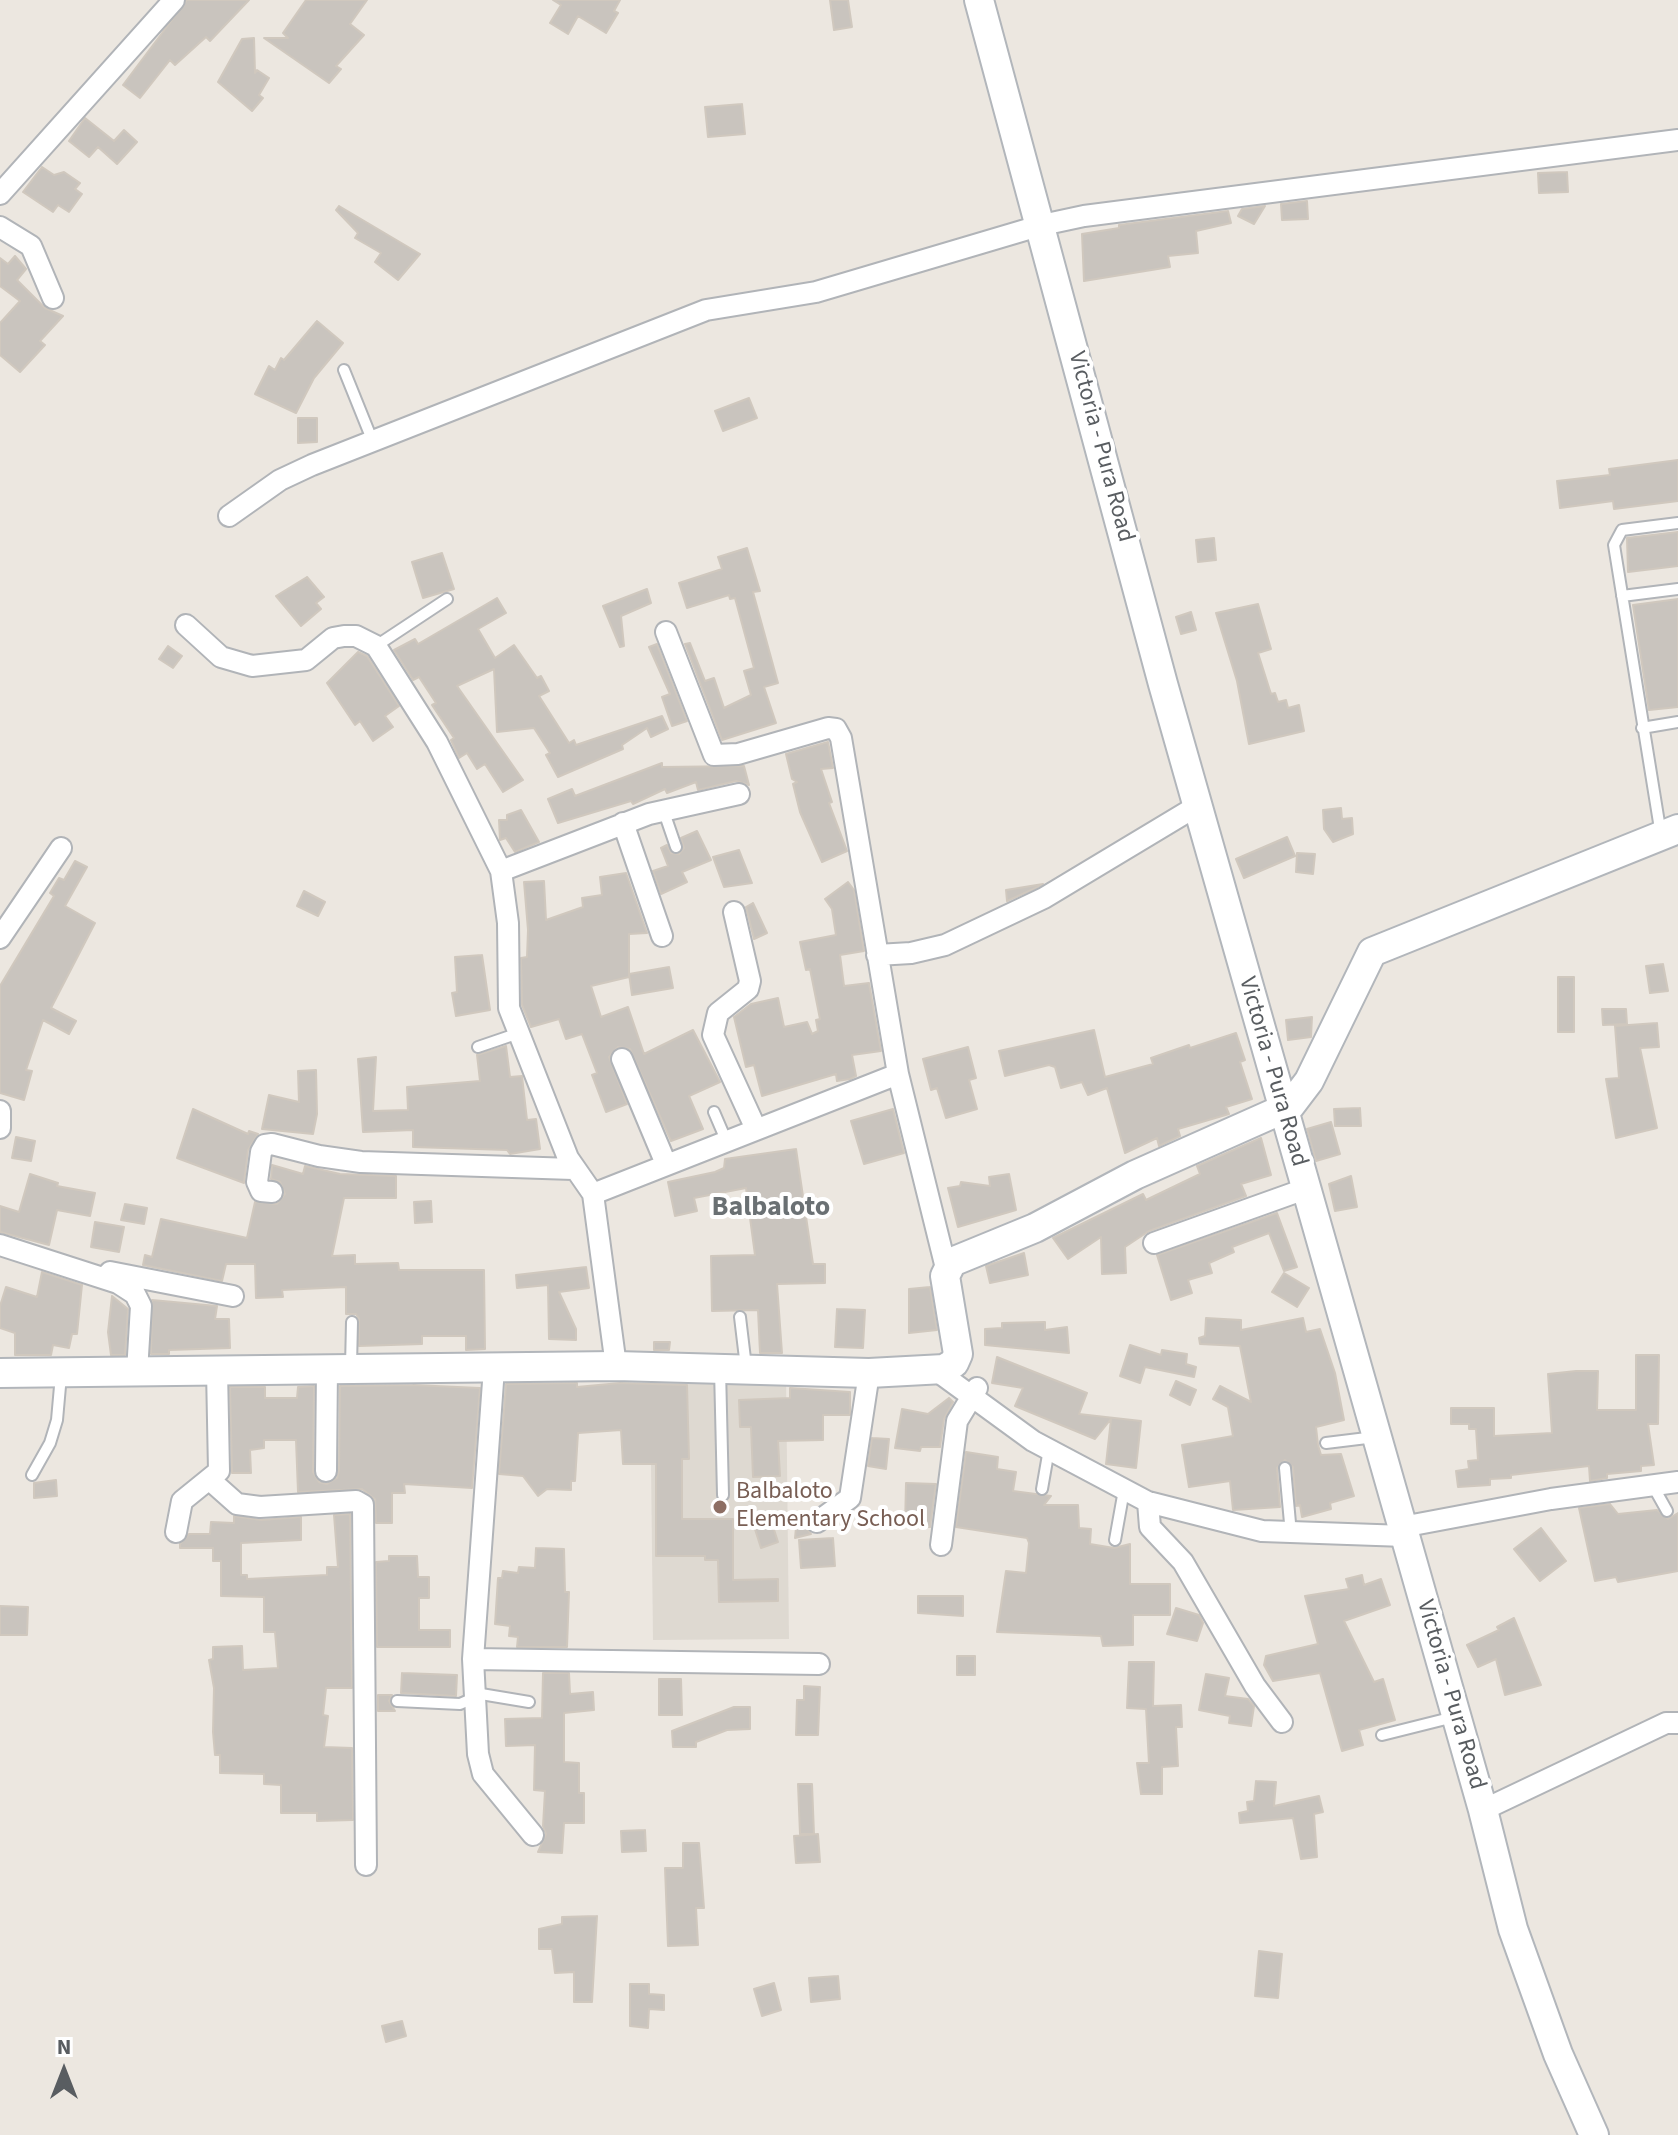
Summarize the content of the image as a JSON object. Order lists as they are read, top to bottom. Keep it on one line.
{"streets":{"main road":["Victoria - Pura Road"]},"districts":["Balbaloto"],"places":["Balbaloto Elementary School"],"north":"top"}
